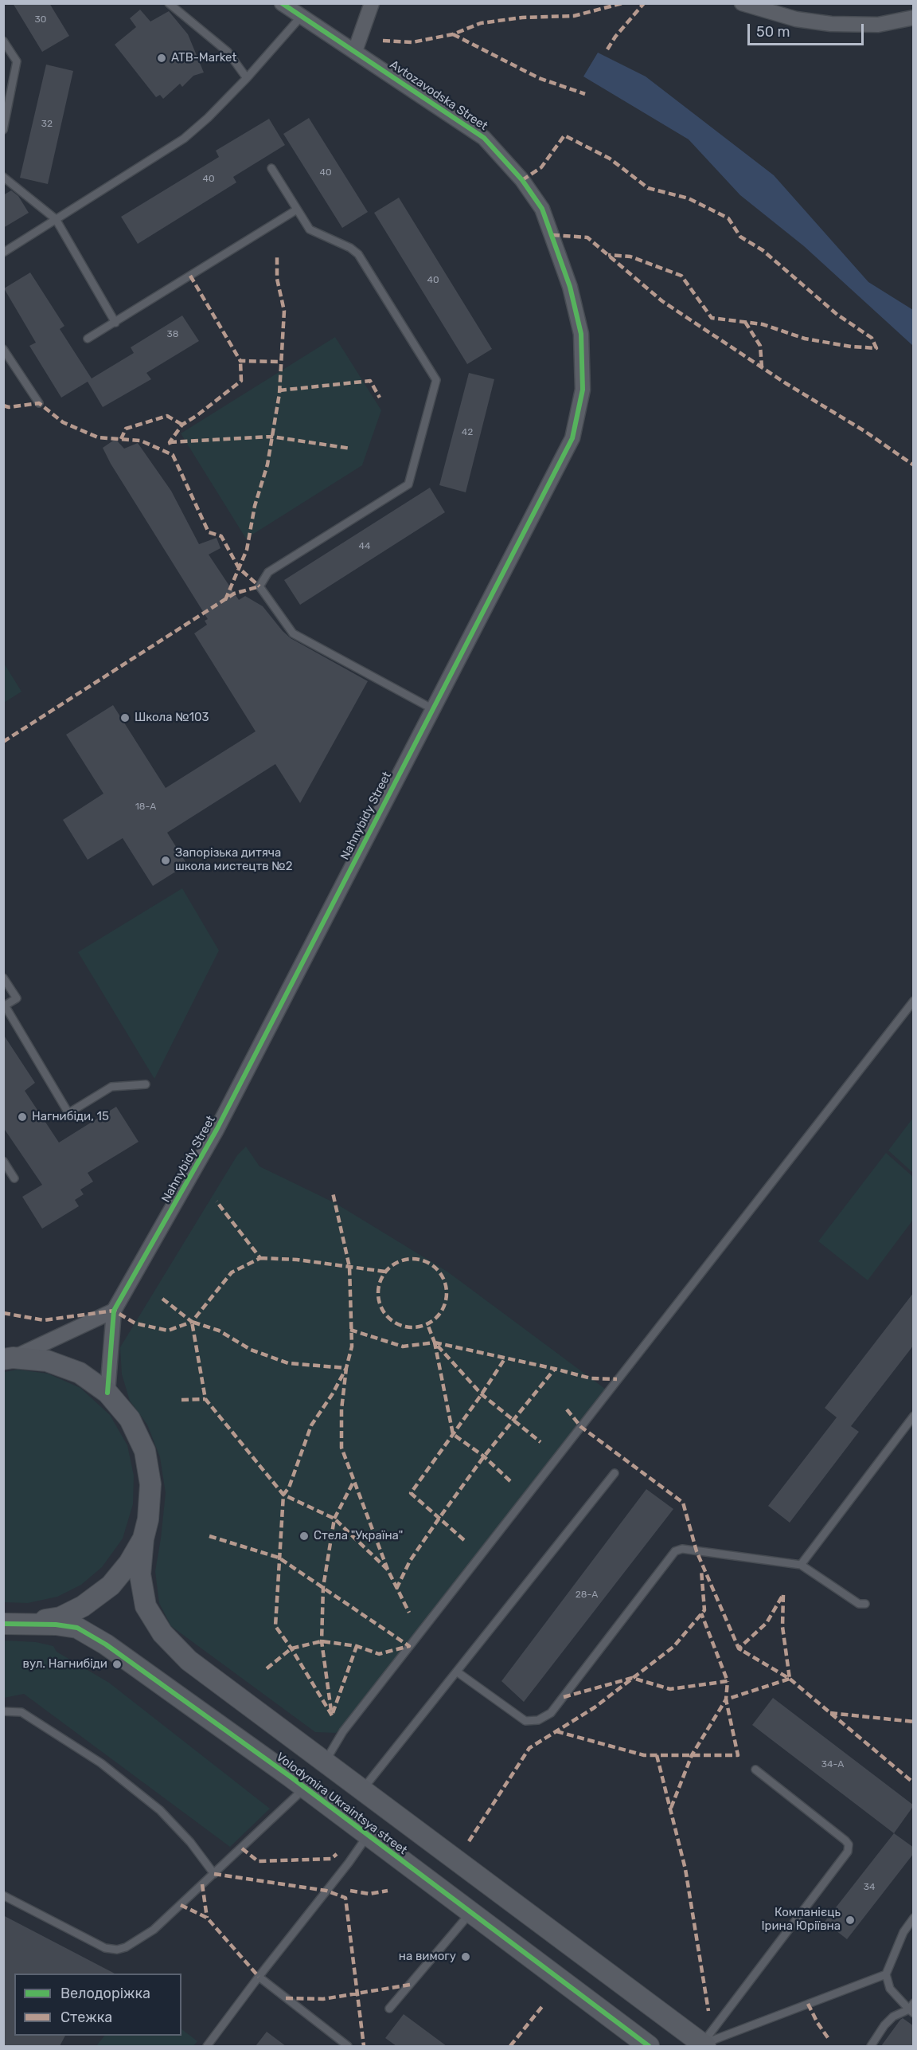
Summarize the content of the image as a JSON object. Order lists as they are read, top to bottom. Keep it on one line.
{"streets":{"street":["Avtozavodska Street","Nahnybidy Street","Volodymira Ukraintsya street"]},"crossings":[["Avtozavodska Street","Nahnybidy Street"],["Nahnybidy Street","Volodymira Ukraintsya street"]],"places":["ATB-Market","Школа №103","Запорізька дитяча школа мистецтв №2","Нагнибіди, 15","Стела \"Україна\"","вул. Нагнибіди","Компанієць Ірина Юріївна","на вимогу"],"house_numbers":["30","32","40","40","40","38","42","44","18-А","28-А","34-А","34"],"legend":["Велодоріжка","Стежка"],"scale_bar":"50 m"}
